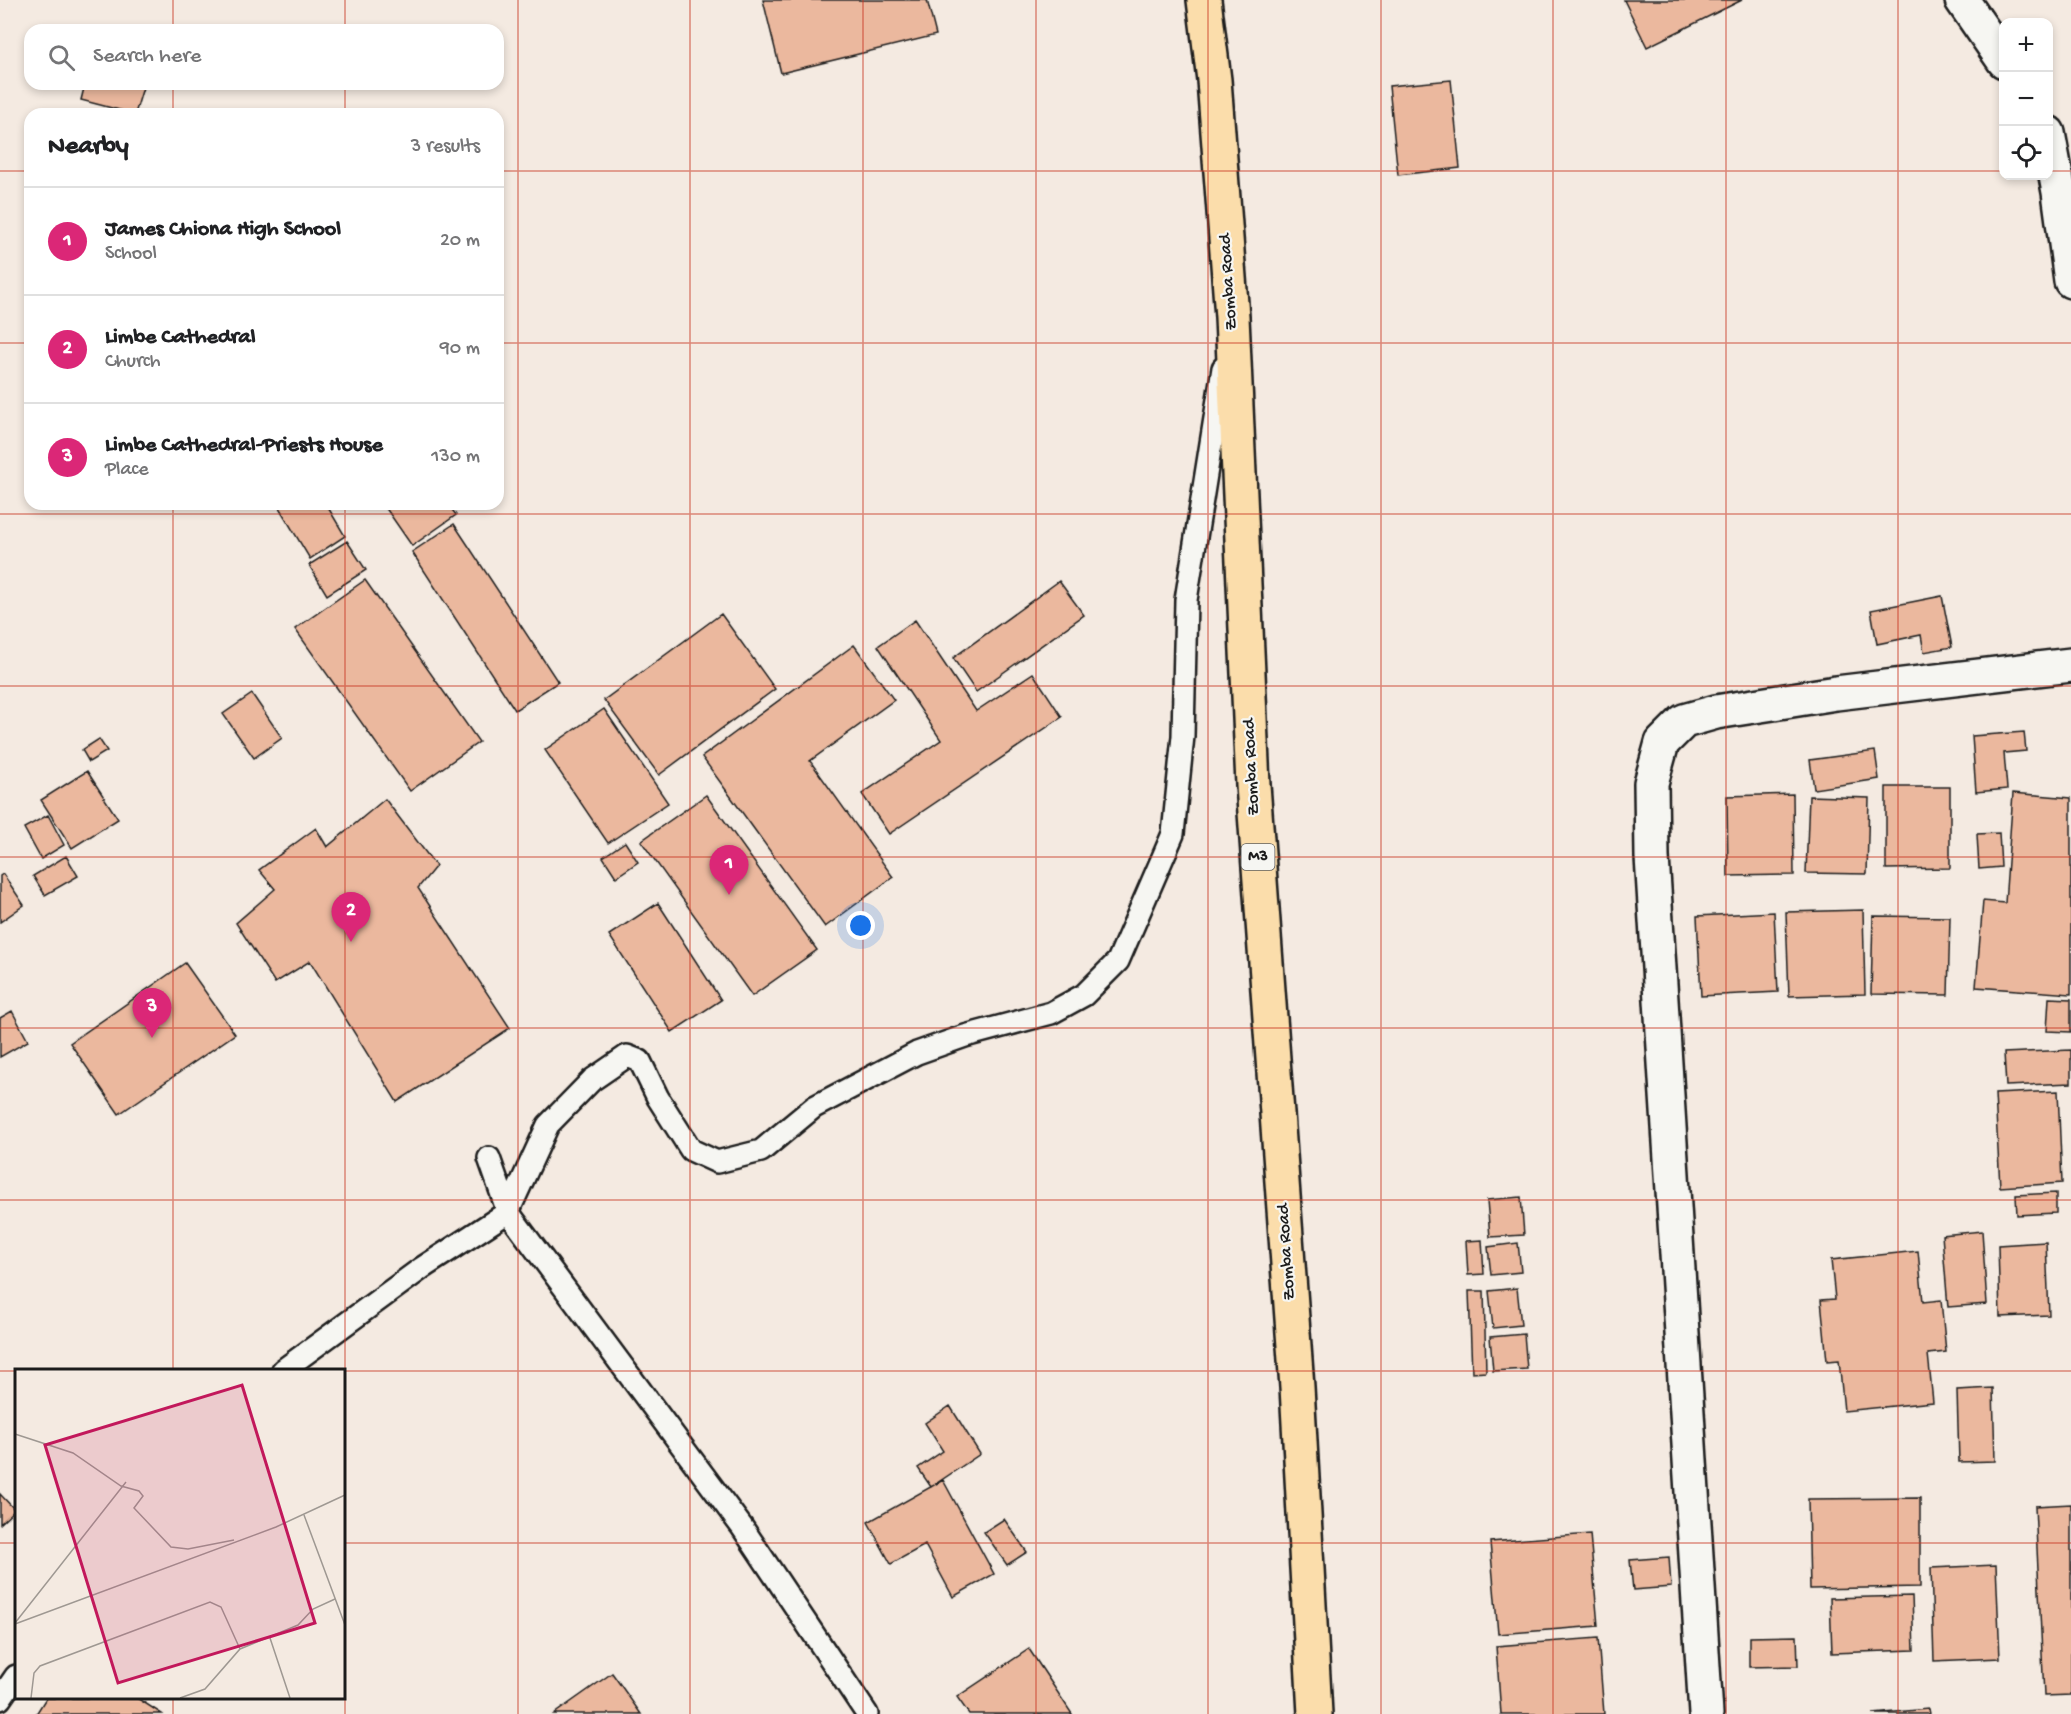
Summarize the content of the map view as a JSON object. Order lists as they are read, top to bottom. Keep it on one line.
{"streets":{"highway":["Zomba Road","M3"]},"page":{"map_buttons":["+","−"],"search":"Search here","heading":["Nearby","3 results"],"list":[{"mark":"1","name":"James Chiona High School","note":"School","value":"20 m"},{"mark":"2","name":"Limbe Cathedral","note":"Church","value":"90 m"},{"mark":"3","name":"Limbe Cathedral-Priests House","note":"Place","value":"130 m"}],"pins":["1","2","3"]}}
